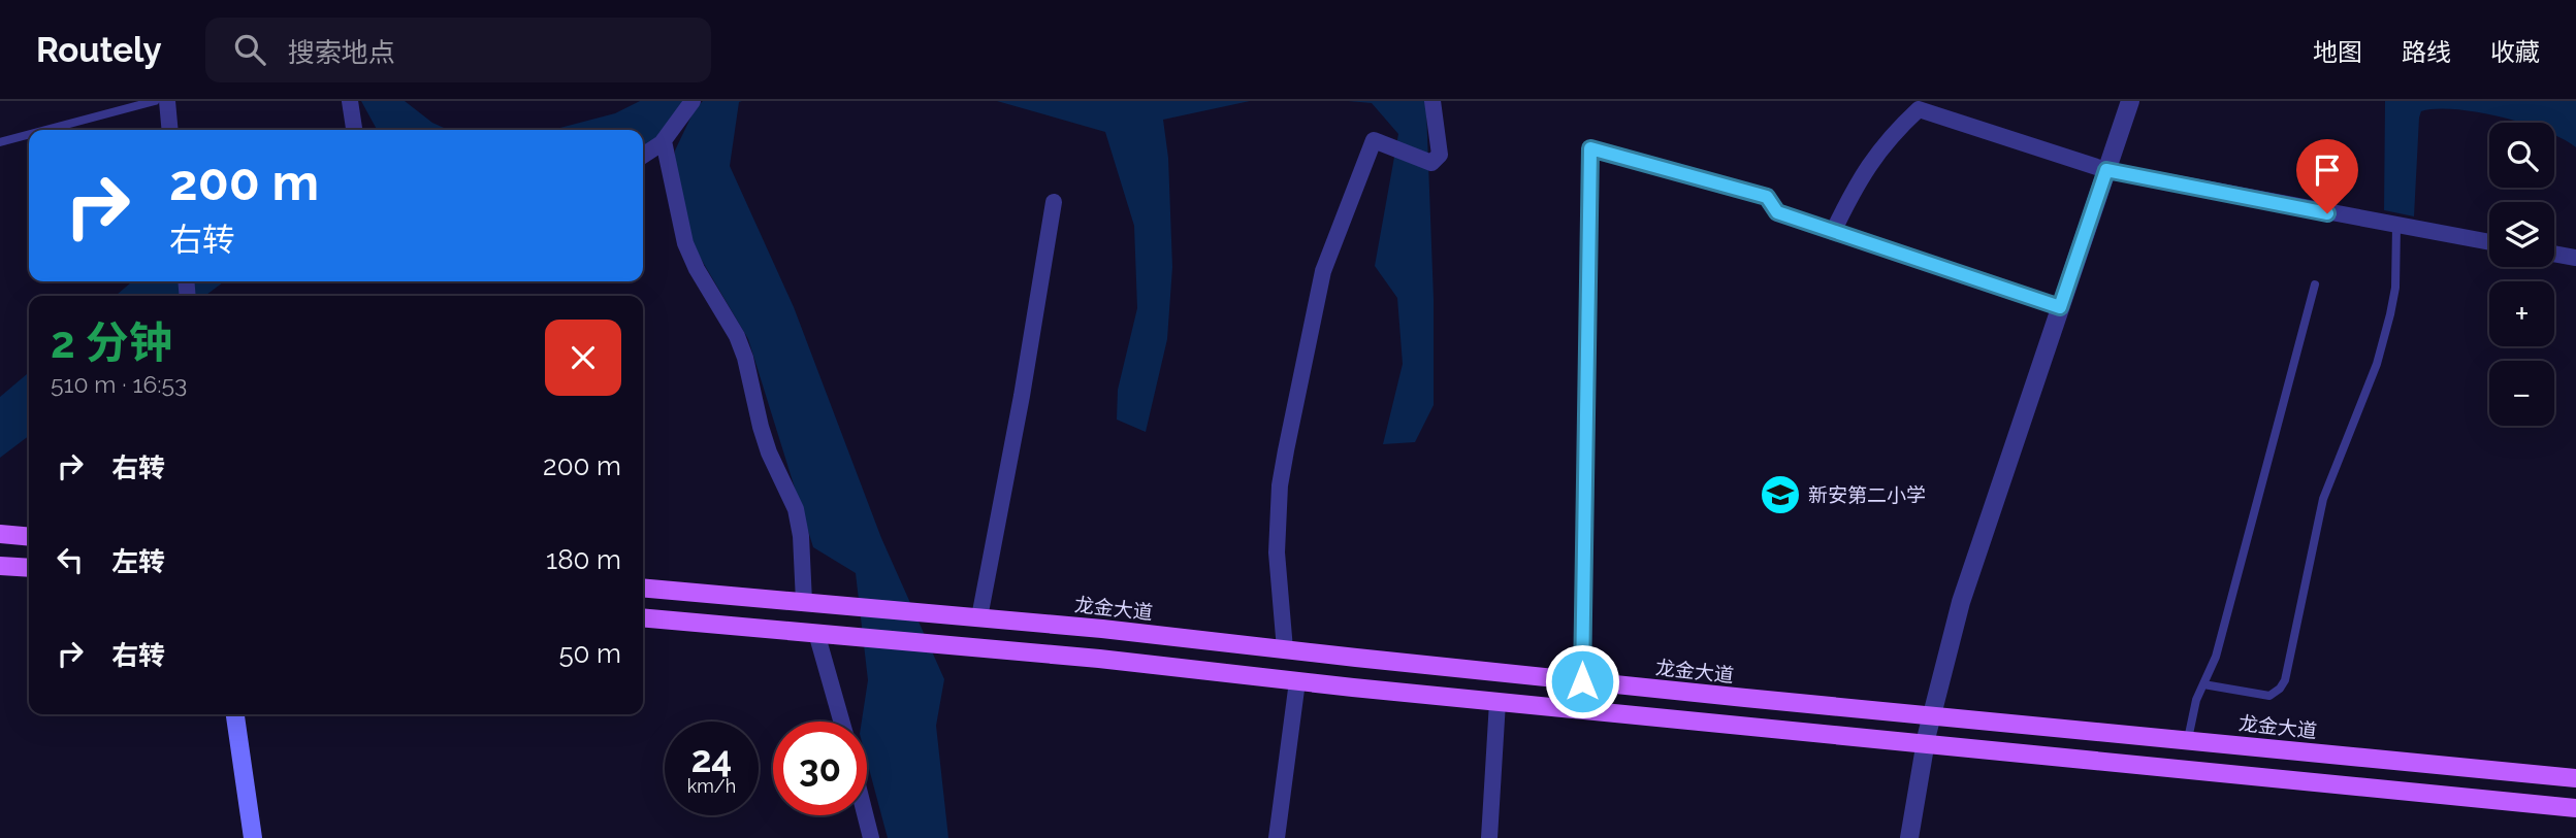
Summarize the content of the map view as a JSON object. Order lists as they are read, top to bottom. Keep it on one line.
{"streets":{"main road":["龙金大道"]},"places":{"school or university":["新安第二小学"]},"page":{"header":"Routely","search":"搜索地点","nav":["地图","路线","收藏"],"map_buttons":["+","−"],"turn":["200 m","右转"],"heading":["2 分钟","510 m · 16:53"],"list":[{"name":"右转","value":"200 m"},{"name":"左转","value":"180 m"},{"name":"右转","value":"50 m"}],"speed":"24 km/h","limit":"30"}}
